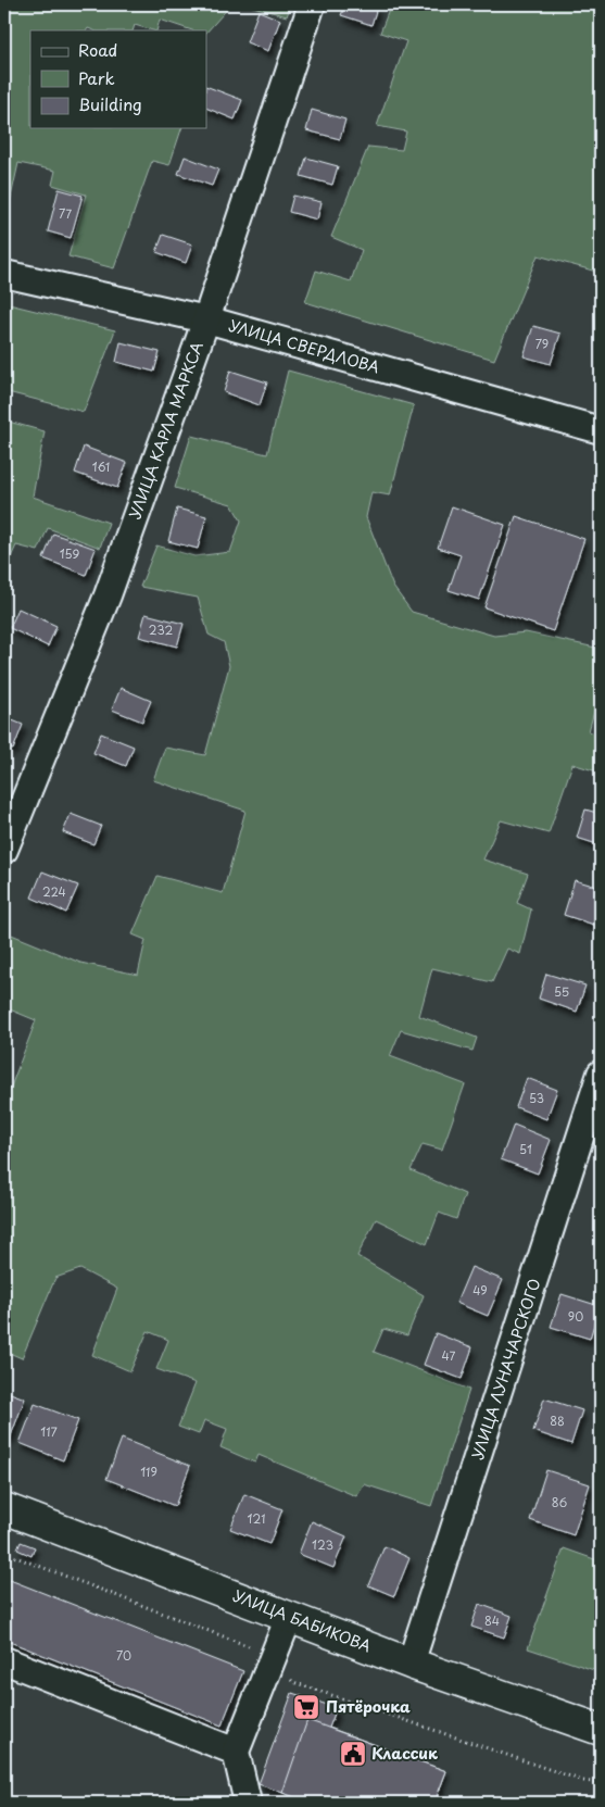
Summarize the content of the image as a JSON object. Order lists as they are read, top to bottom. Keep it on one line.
{"streets":{"main road":["УЛИЦА БАБИКОВА"],"street":["УЛИЦА СВЕРДЛОВА","УЛИЦА КАРЛА МАРКСА","УЛИЦА ЛУНАЧАРСКОГО"]},"crossings":[["УЛИЦА СВЕРДЛОВА","УЛИЦА КАРЛА МАРКСА"],["УЛИЦА ЛУНАЧАРСКОГО","УЛИЦА БАБИКОВА"]],"places":{"supermarket":["Пятёрочка"],"public building":["Классик"]},"house_numbers":["77","79","161","159","232","224","55","53","51","49","90","47","88","117","119","86","121","123","84","70"],"legend":["Road","Park","Building"]}
